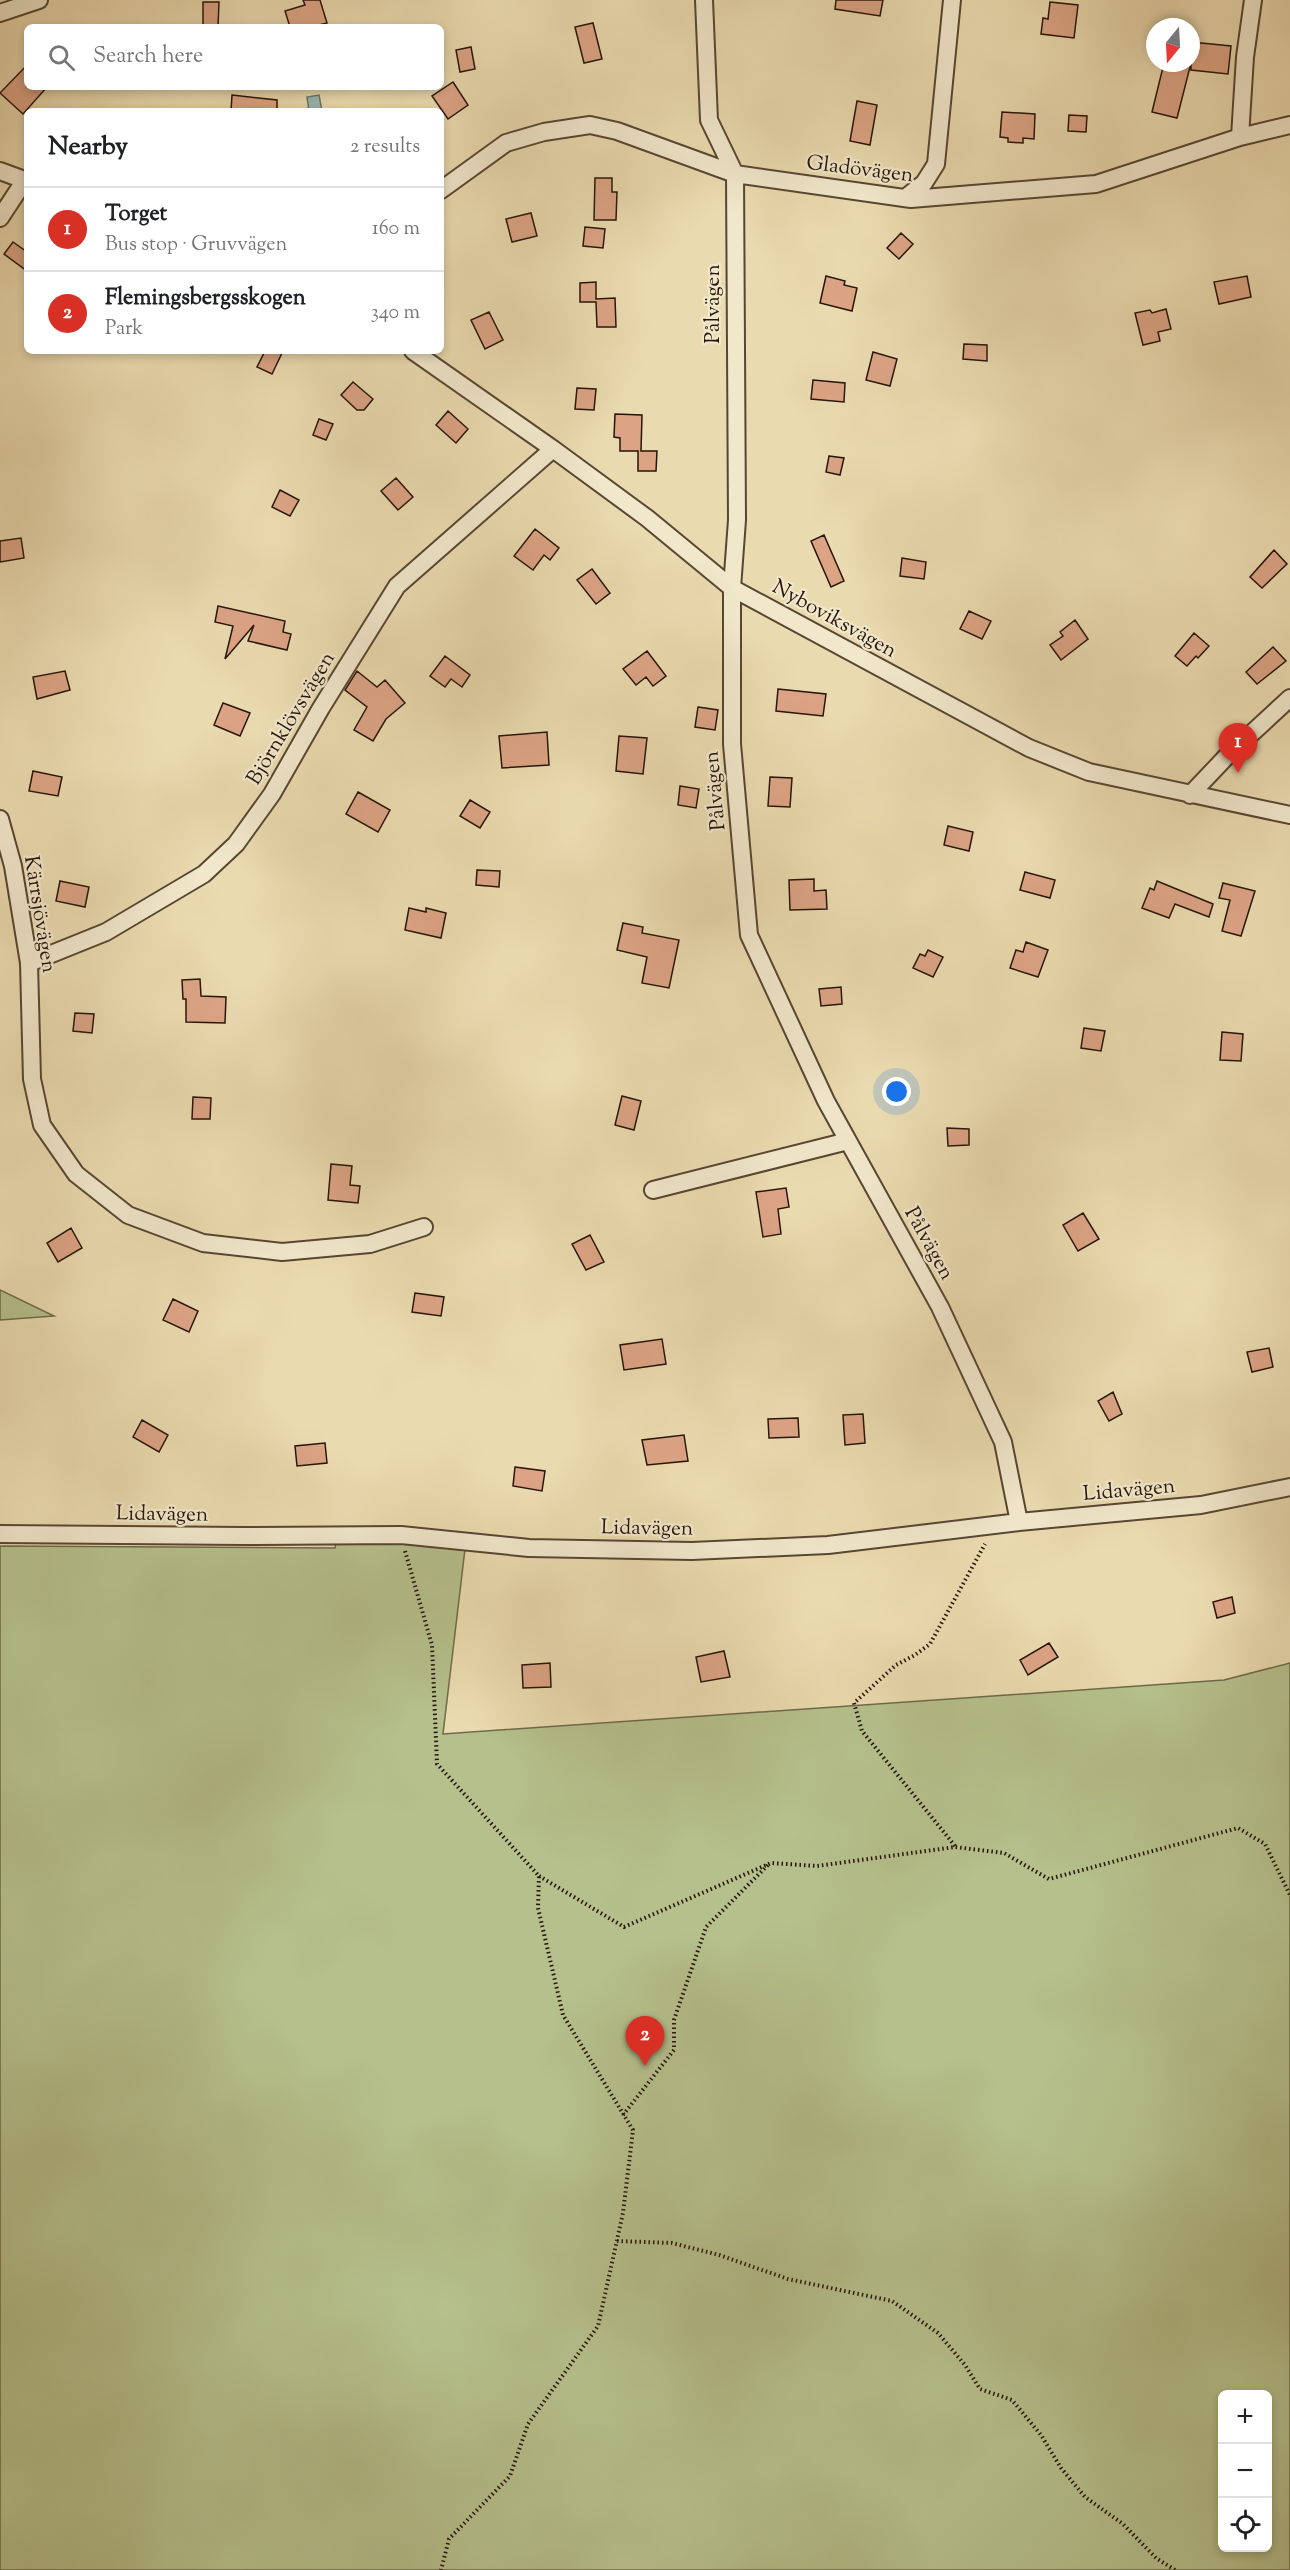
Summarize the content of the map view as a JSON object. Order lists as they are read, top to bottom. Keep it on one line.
{"streets":{"street":["Gladövägen","Pålvägen","Nyboviksvägen","Björnklövsvägen","Kärrsjövägen","Lidavägen"]},"crossings":[["Gladövägen","Pålvägen"],["Pålvägen","Nyboviksvägen"],["Pålvägen","Lidavägen"],["Nyboviksvägen","Björnklövsvägen"],["Björnklövsvägen","Kärrsjövägen"]],"north":"bottom","page":{"search":"Search here","heading":["Nearby","2 results"],"list":[{"mark":"1","name":"Torget","note":"Bus stop · Gruvvägen","value":"160 m"},{"mark":"2","name":"Flemingsbergsskogen","note":"Park","value":"340 m"}],"pins":["1","2"],"map_buttons":["+","−"]}}
